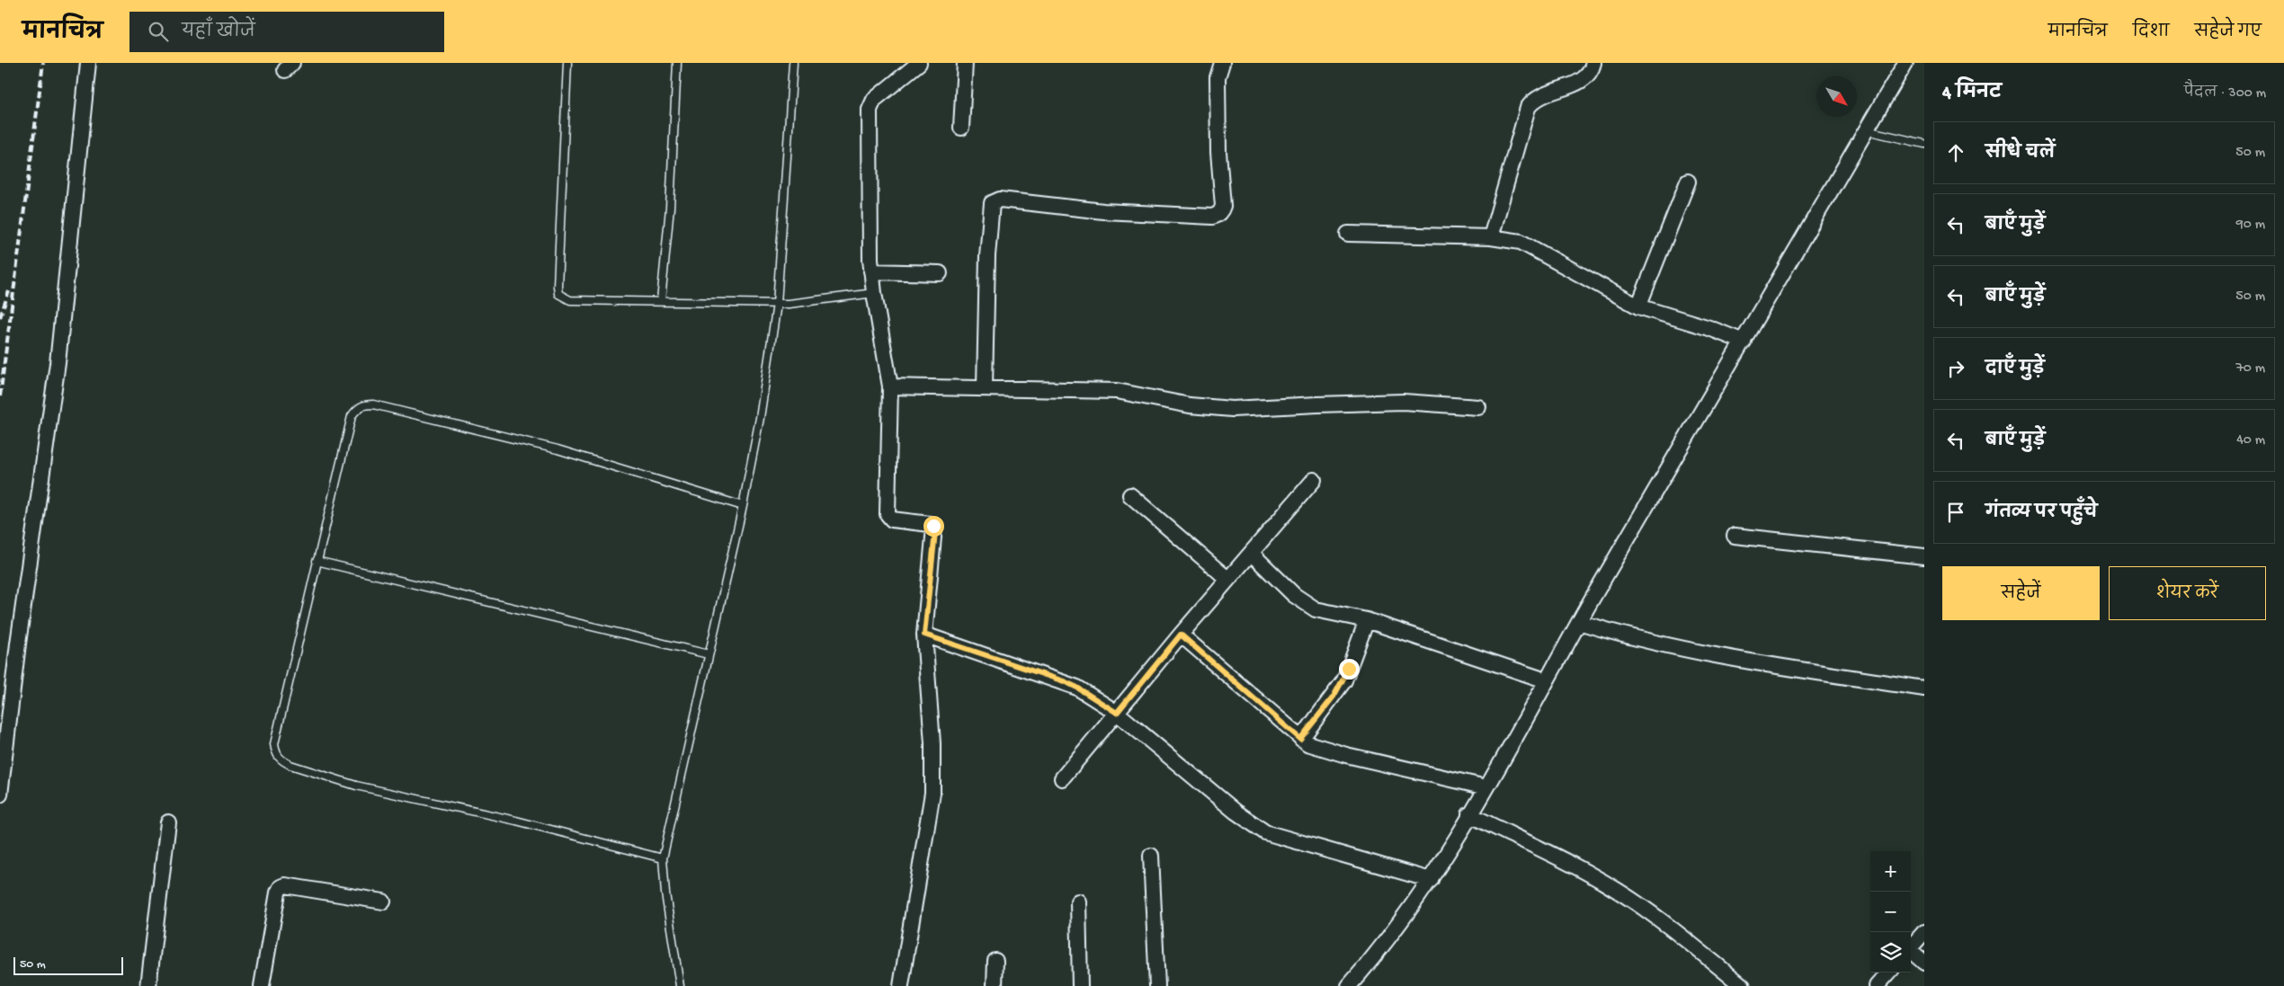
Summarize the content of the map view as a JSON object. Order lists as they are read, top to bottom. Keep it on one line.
{"scale_bar":"50 m","north":"bottom right","page":{"header":"मानचित्र","search":"यहाँ खोजें","nav":["मानचित्र","दिशा","सहेजे गए"],"heading":["4 मिनट","पैदल · 300 m"],"list":[["सीधे चलें","50 m"],["बाएँ मुड़ें","90 m"],["बाएँ मुड़ें","50 m"],["दाएँ मुड़ें","70 m"],["बाएँ मुड़ें","40 m"],"गंतव्य पर पहुँचे"],"buttons":["सहेजें","शेयर करें"],"map_buttons":["+","−"],"scale":"50 m"}}
